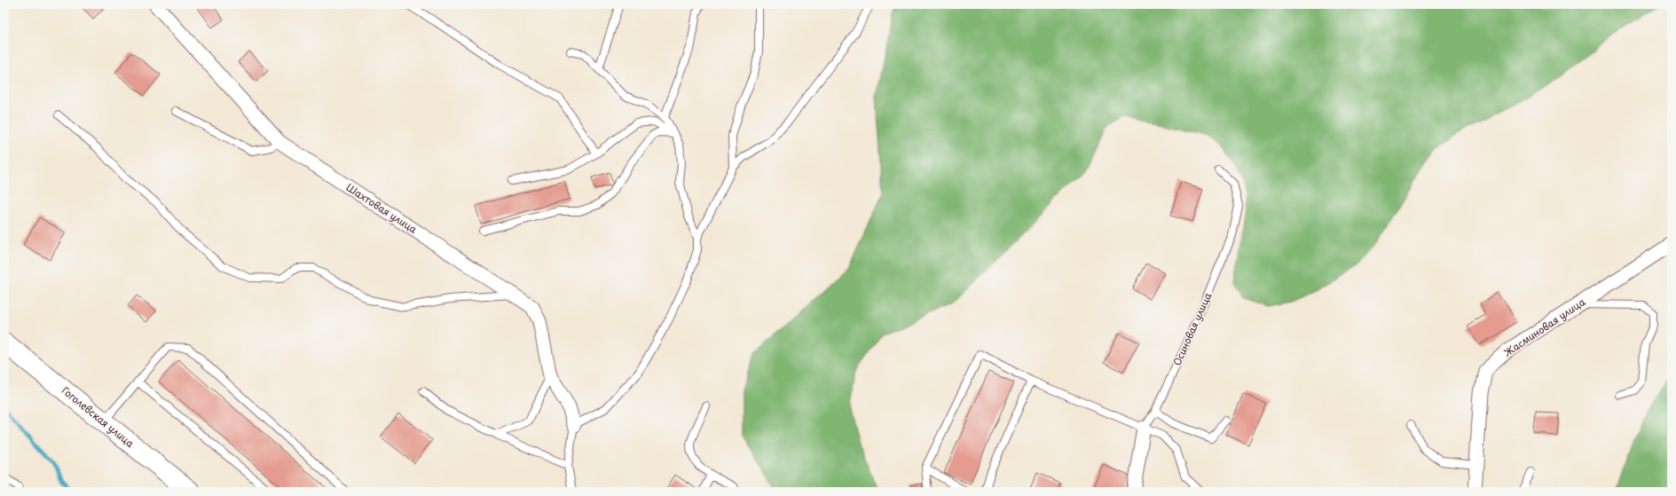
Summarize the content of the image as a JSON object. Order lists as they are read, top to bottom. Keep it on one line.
{"streets":{"main road":["Гоголевская улица"],"street":["Шахтовая улица","Жасминовая улица","Осиновая улица"]}}
